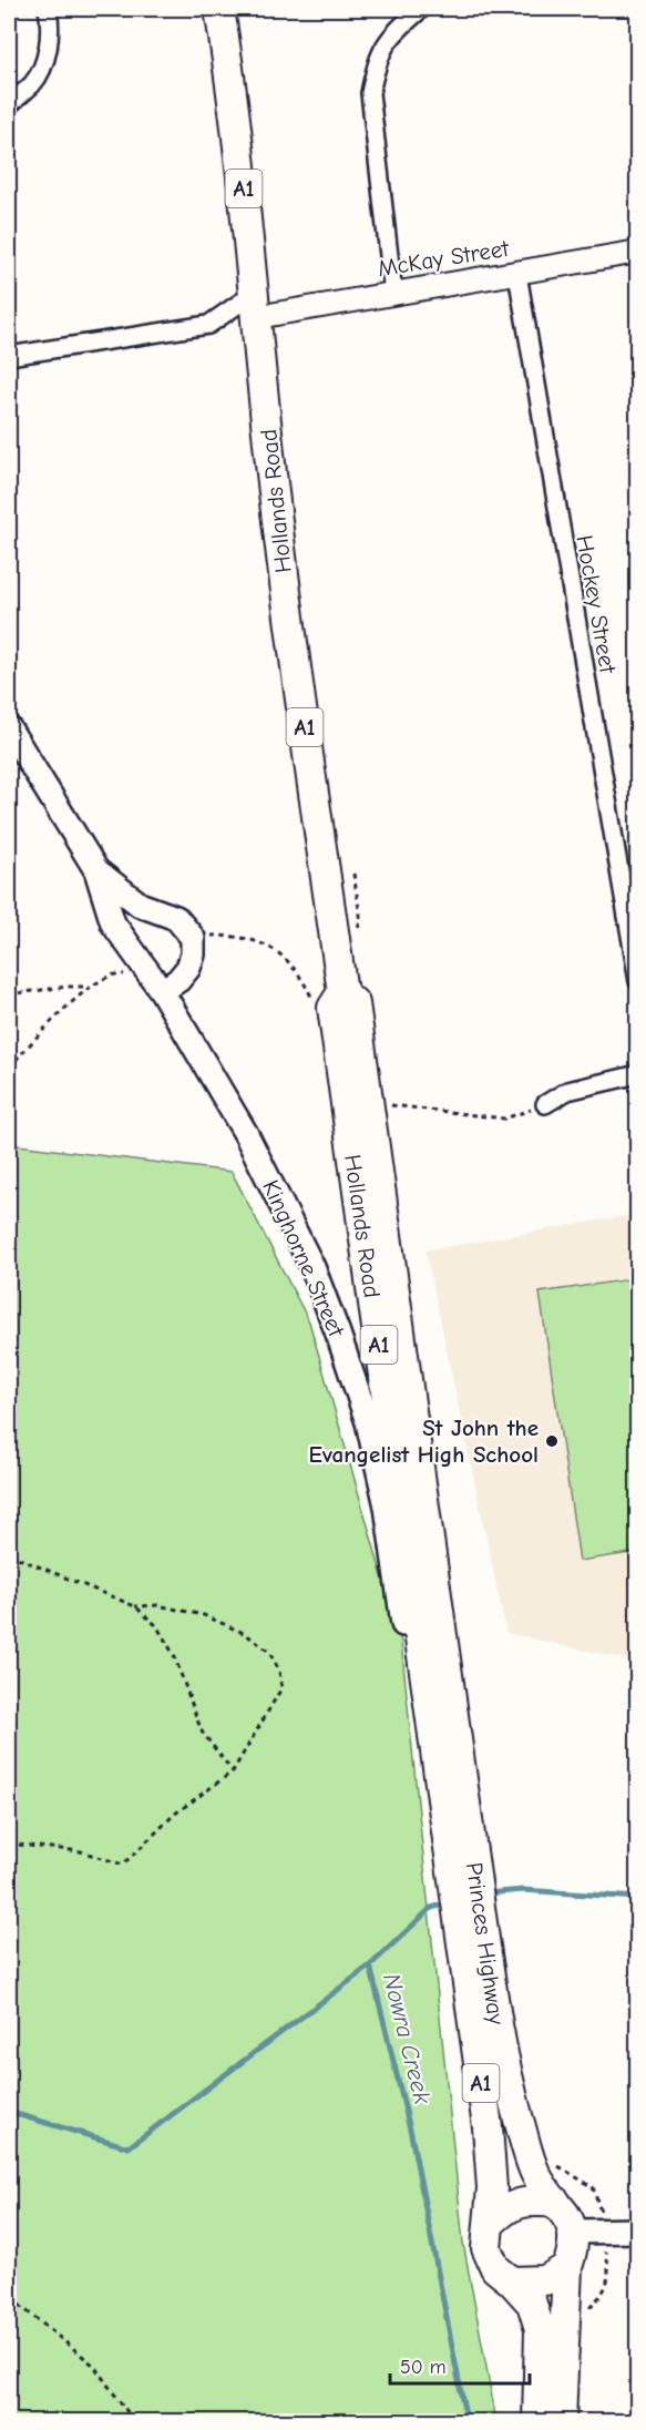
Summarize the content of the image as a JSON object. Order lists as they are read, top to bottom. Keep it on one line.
{"streets":{"highway":["A1","Hollands Road","Princes Highway"],"main road":["Kinghorne Street"],"street":["McKay Street","Hockey Street"]},"crossings":[["A1","Princes Highway"],["McKay Street","Hollands Road"],["McKay Street","Hockey Street"],["Hollands Road","Kinghorne Street"],["Hollands Road","Princes Highway"],["Kinghorne Street","Princes Highway"]],"water":["Nowra Creek"],"places":["St John the Evangelist High School"],"scale_bar":"50 m"}
